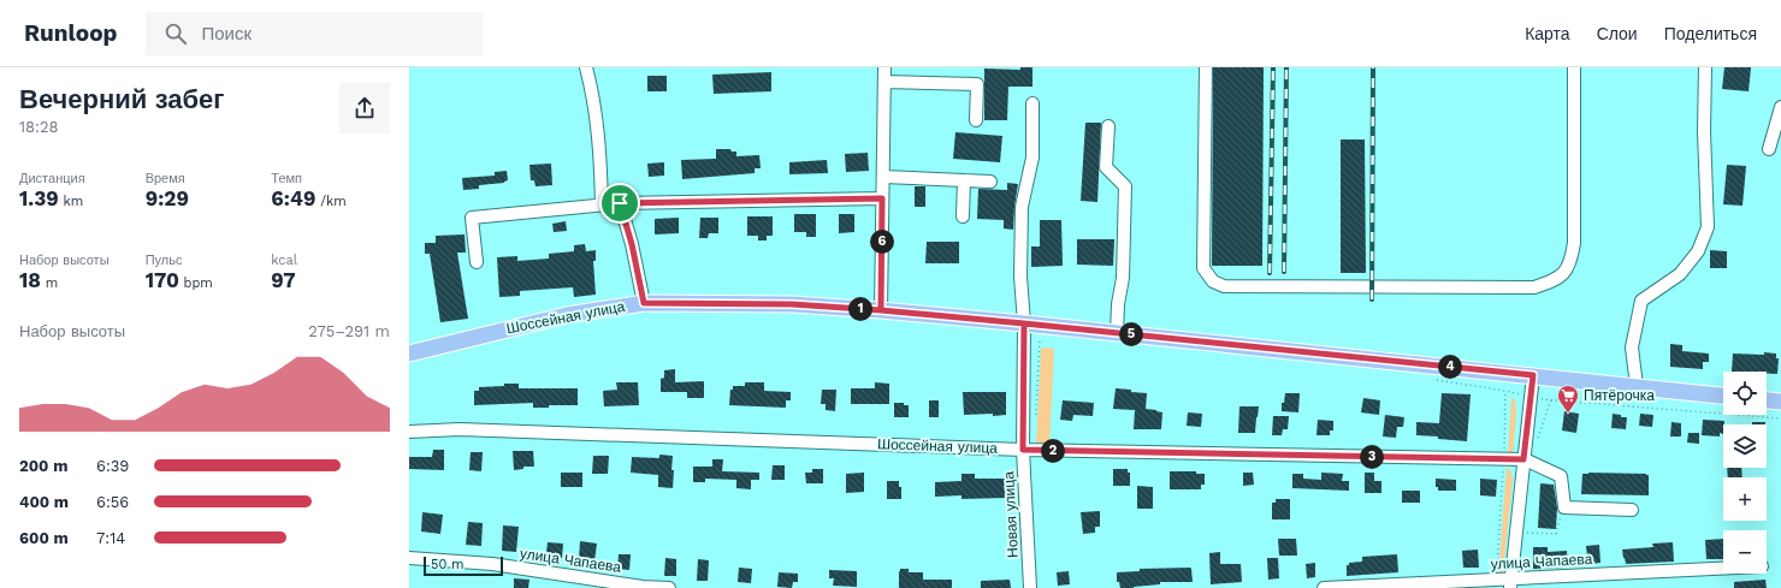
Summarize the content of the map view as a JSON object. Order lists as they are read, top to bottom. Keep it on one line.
{"streets":{"main road":["Шоссейная улица"],"street":["Новая улица","улица Чапаева"]},"crossings":[["Шоссейная улица","Новая улица"]],"places":{"supermarket":["Пятёрочка"]},"scale_bar":"50 m","page":{"header":"Runloop","search":"Поиск","nav":["Карта","Слои","Поделиться"],"heading":["Вечерний забег","18:28"],"stats":[["Дистанция","1.39 km"],["Время","9:29"],["Темп","6:49 /km"],["Набор высоты","18 m"],["Пульс","170 bpm"],["kcal","97"]],"pins":["6","1","5","4","2","3"],"chart":["Набор высоты","275–291 m"],"map_buttons":["+","−"],"list":[{"name":"200 m","note":"6:39"},{"name":"400 m","note":"6:56"},{"name":"600 m","note":"7:14"}],"scale":"50 m"}}
